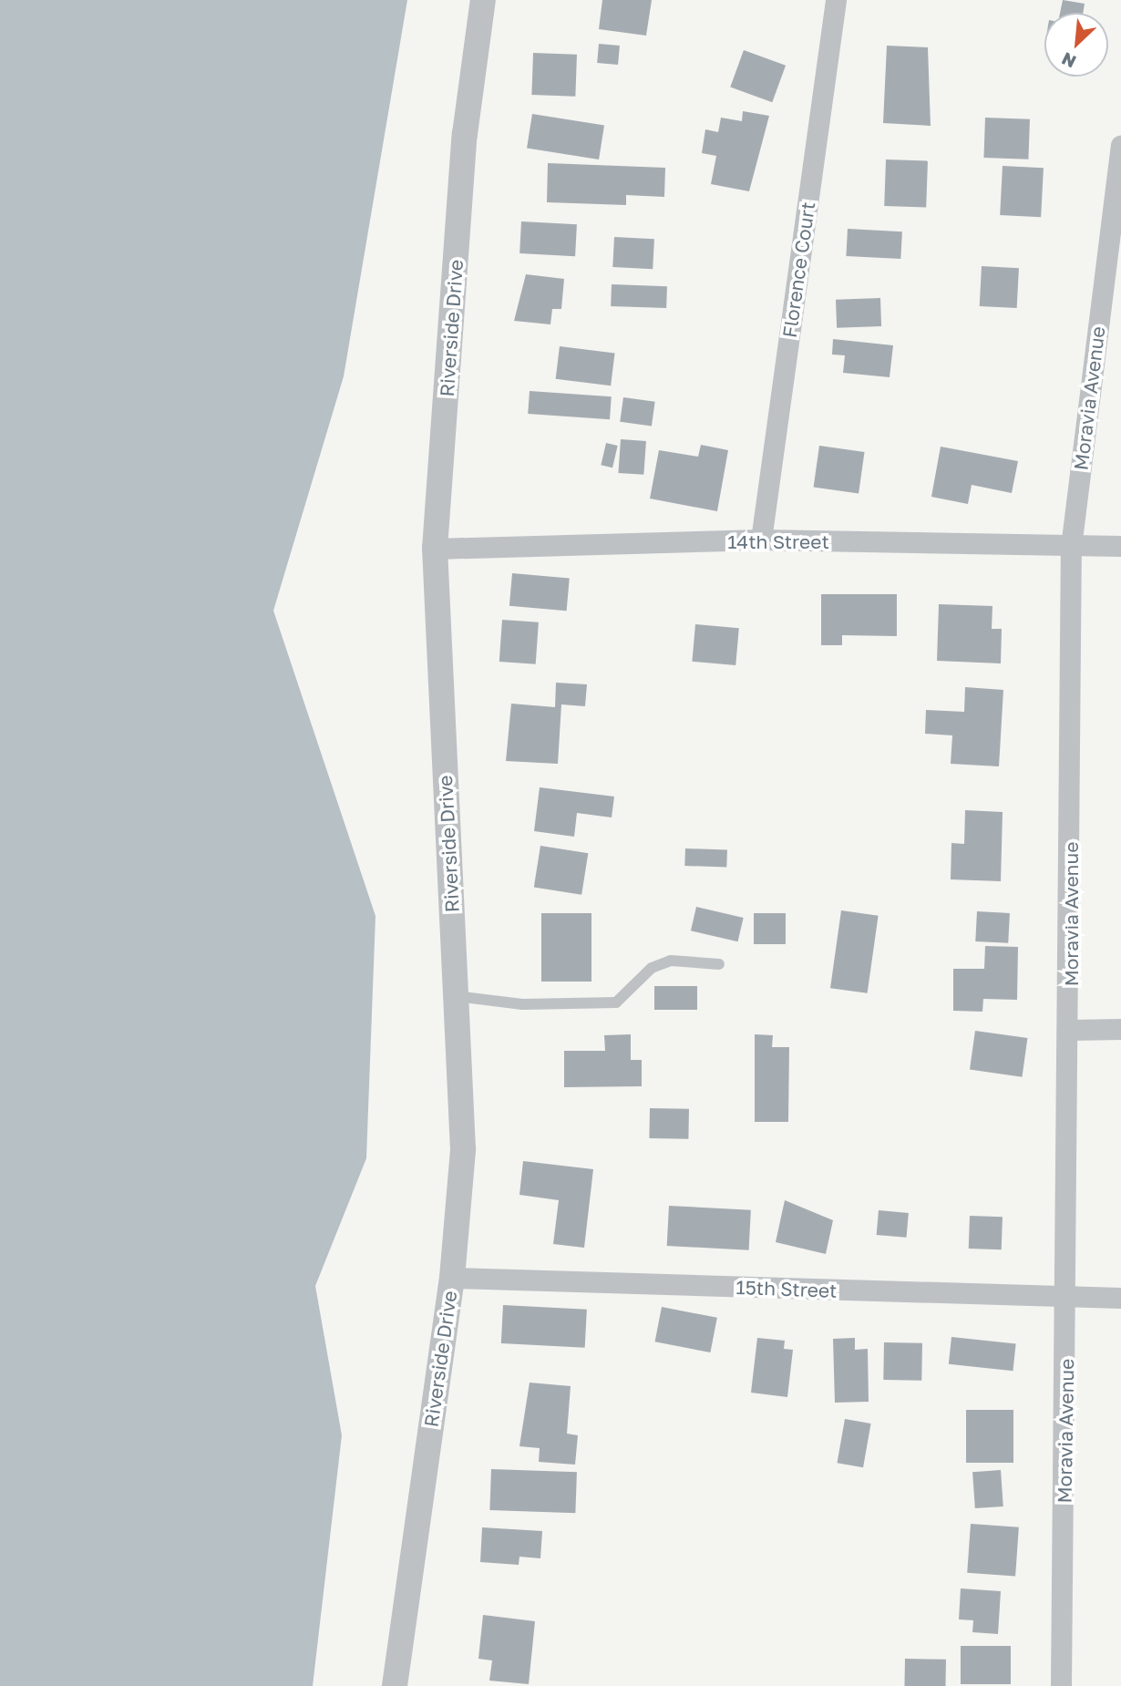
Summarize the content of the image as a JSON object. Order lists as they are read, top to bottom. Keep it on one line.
{"streets":{"street":["Florence Court","Riverside Drive","Moravia Avenue","14th Street","15th Street"]},"crossings":[["Florence Court","14th Street"],["Riverside Drive","14th Street"],["Riverside Drive","15th Street"],["Moravia Avenue","14th Street"],["Moravia Avenue","15th Street"]],"north":"bottom left"}
